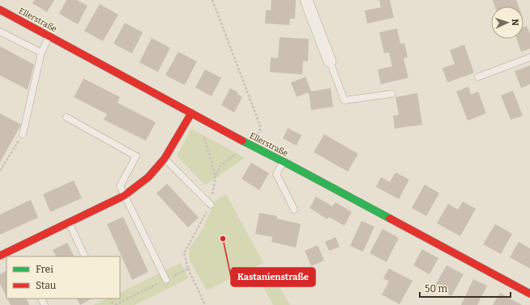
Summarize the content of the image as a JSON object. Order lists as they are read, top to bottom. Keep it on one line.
{"streets":{"street":["Ellerstraße"]},"places":["Kastanienstraße"],"legend":["Frei","Stau"],"scale_bar":"50 m","north":"right"}
